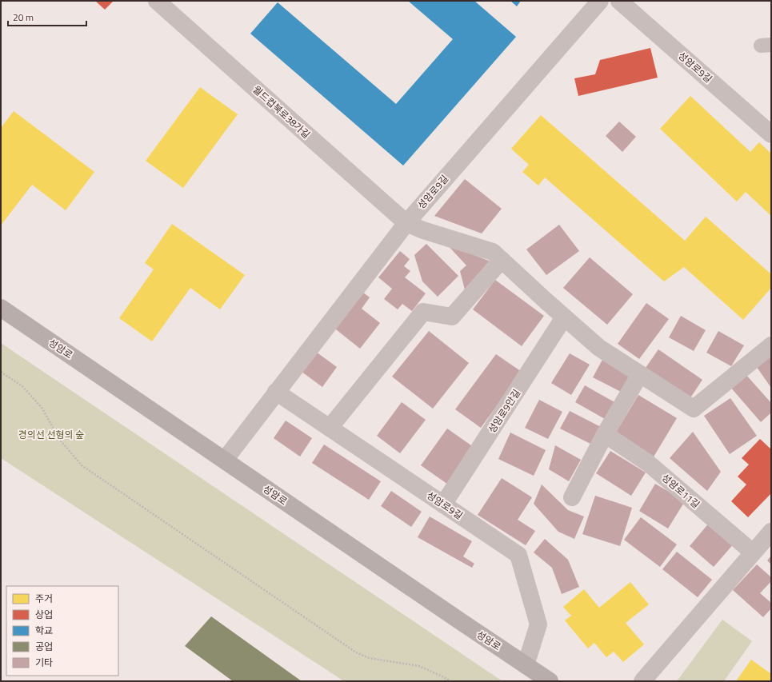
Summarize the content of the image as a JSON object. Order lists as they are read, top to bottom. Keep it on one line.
{"streets":{"main road":["성암로"],"street":["성암로9길","월드컵북로38가길","성암로9안길","성암로11길"]},"crossings":[["성암로9길","월드컵북로38가길"],["성암로9길","성암로"],["성암로9길","성암로9안길"]],"parks":["경의선 선형의 숲"],"legend":["주거","상업","학교","공업","기타"],"scale_bar":"20 m"}
